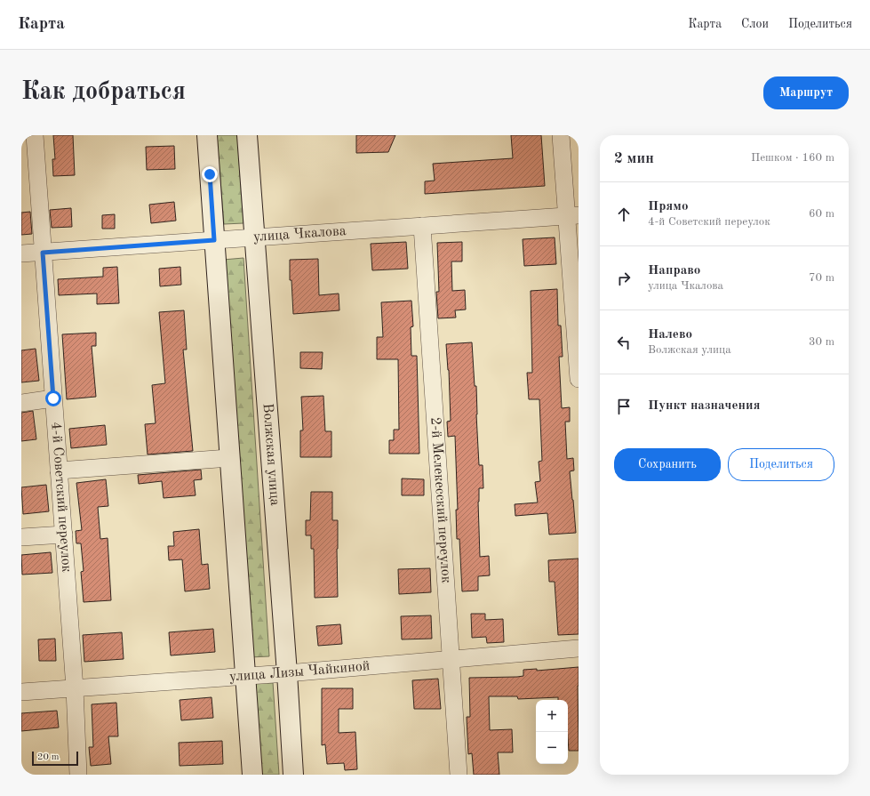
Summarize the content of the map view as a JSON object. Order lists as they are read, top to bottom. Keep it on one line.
{"streets":{"main road":["Волжская улица"],"street":["улица Чкалова","4-й Советский переулок","2-й Мелекесский переулок","улица Лизы Чайкиной"]},"crossings":[["улица Чкалова","Волжская улица"],["улица Чкалова","4-й Советский переулок"],["улица Чкалова","2-й Мелекесский переулок"],["Волжская улица","улица Лизы Чайкиной"],["4-й Советский переулок","улица Лизы Чайкиной"],["2-й Мелекесский переулок","улица Лизы Чайкиной"]],"scale_bar":"20 m","page":{"header":"Карта","nav":["Карта","Слои","Поделиться"],"buttons":["Маршрут",["Сохранить","Поделиться"]],"title":"Как добраться","heading":["2 мин","Пешком · 160 m"],"list":[["Прямо","4-й Советский переулок","60 m"],["Направо","улица Чкалова","70 m"],["Налево","Волжская улица","30 m"],"Пункт назначения"],"map_buttons":["+","−"],"scale":"20 m"}}
